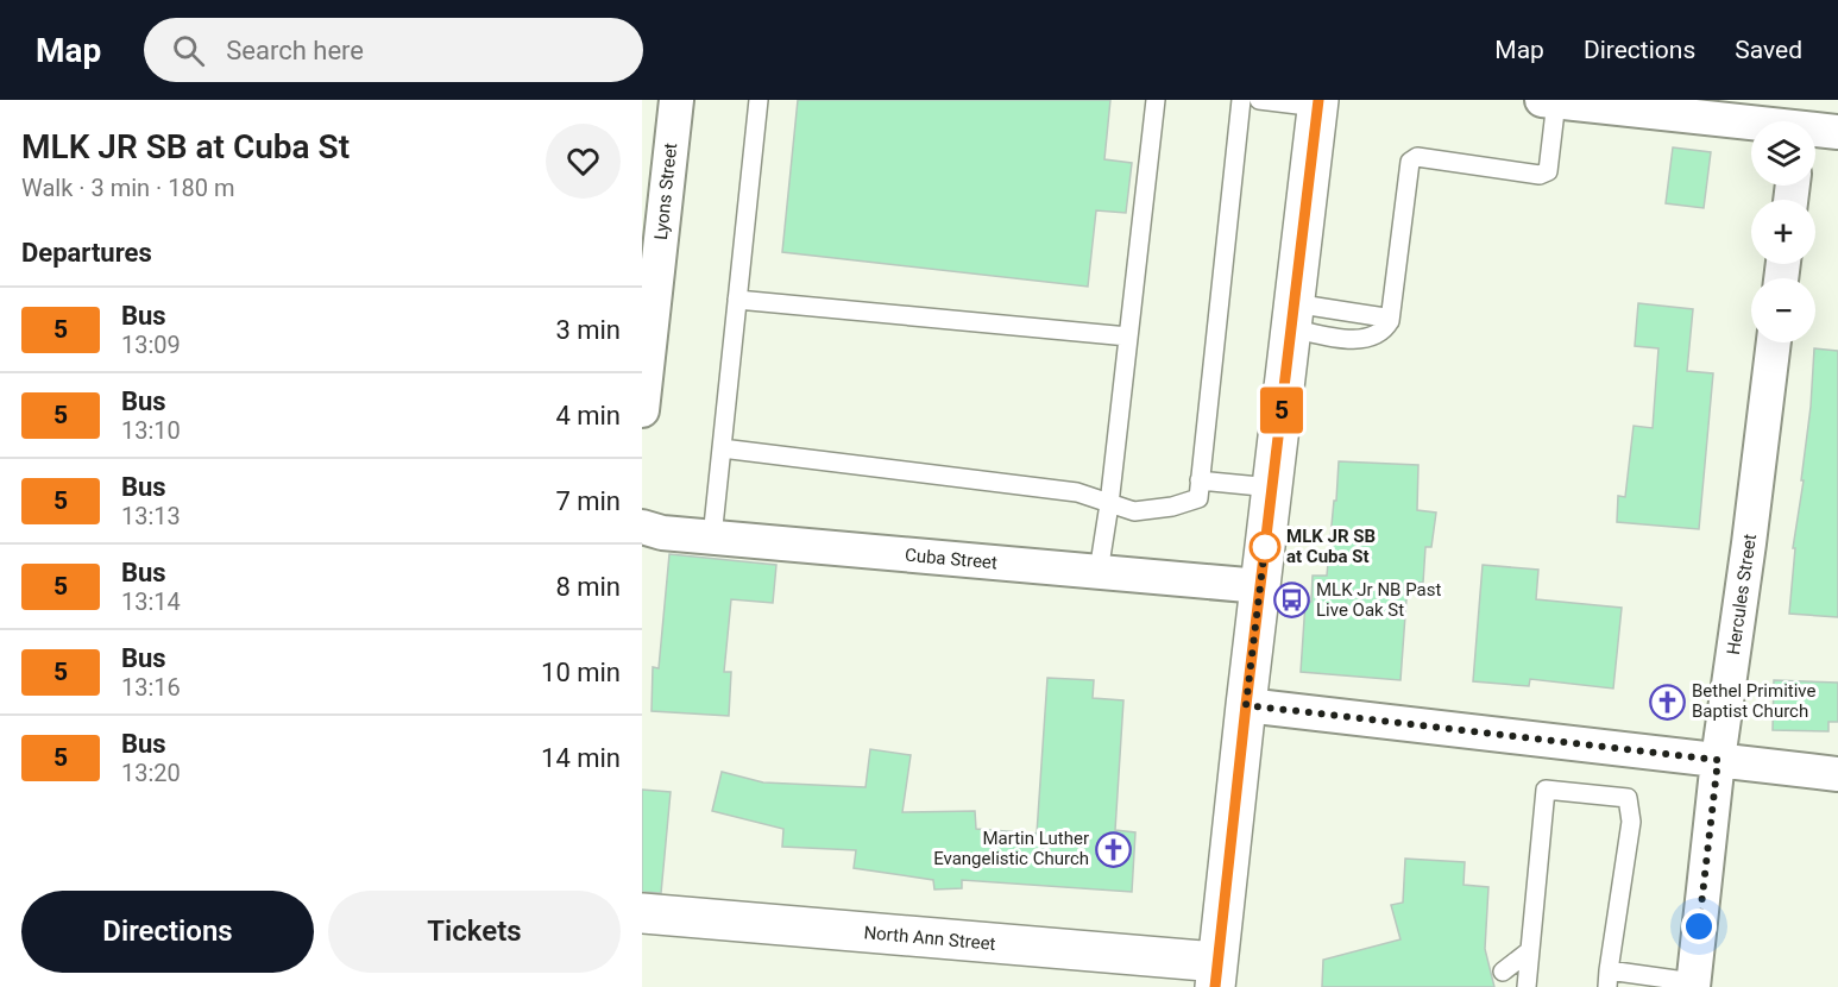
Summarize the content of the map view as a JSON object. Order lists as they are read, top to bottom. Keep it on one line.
{"streets":{"main road":["North Ann Street"],"street":["Lyons Street","Cuba Street","Hercules Street"]},"places":{"other":["MLK JR SB at Cuba St"],"bus stop":["MLK Jr NB Past Live Oak St"],"church":["Bethel Primitive Baptist Church","Martin Luther Evangelistic Church"]},"lines":["bus line 5"],"page":{"header":"Map","search":"Search here","nav":["Map","Directions","Saved"],"heading":[["MLK JR SB at Cuba St","Walk · 3 min · 180 m"],"Departures"],"on_map":"5","map_buttons":["+","−"],"list":[{"mark":"5","name":"Bus","note":"13:09","value":"3 min"},{"mark":"5","name":"Bus","note":"13:10","value":"4 min"},{"mark":"5","name":"Bus","note":"13:13","value":"7 min"},{"mark":"5","name":"Bus","note":"13:14","value":"8 min"},{"mark":"5","name":"Bus","note":"13:16","value":"10 min"},{"mark":"5","name":"Bus","note":"13:20","value":"14 min"}],"buttons":["Directions","Tickets"]}}
